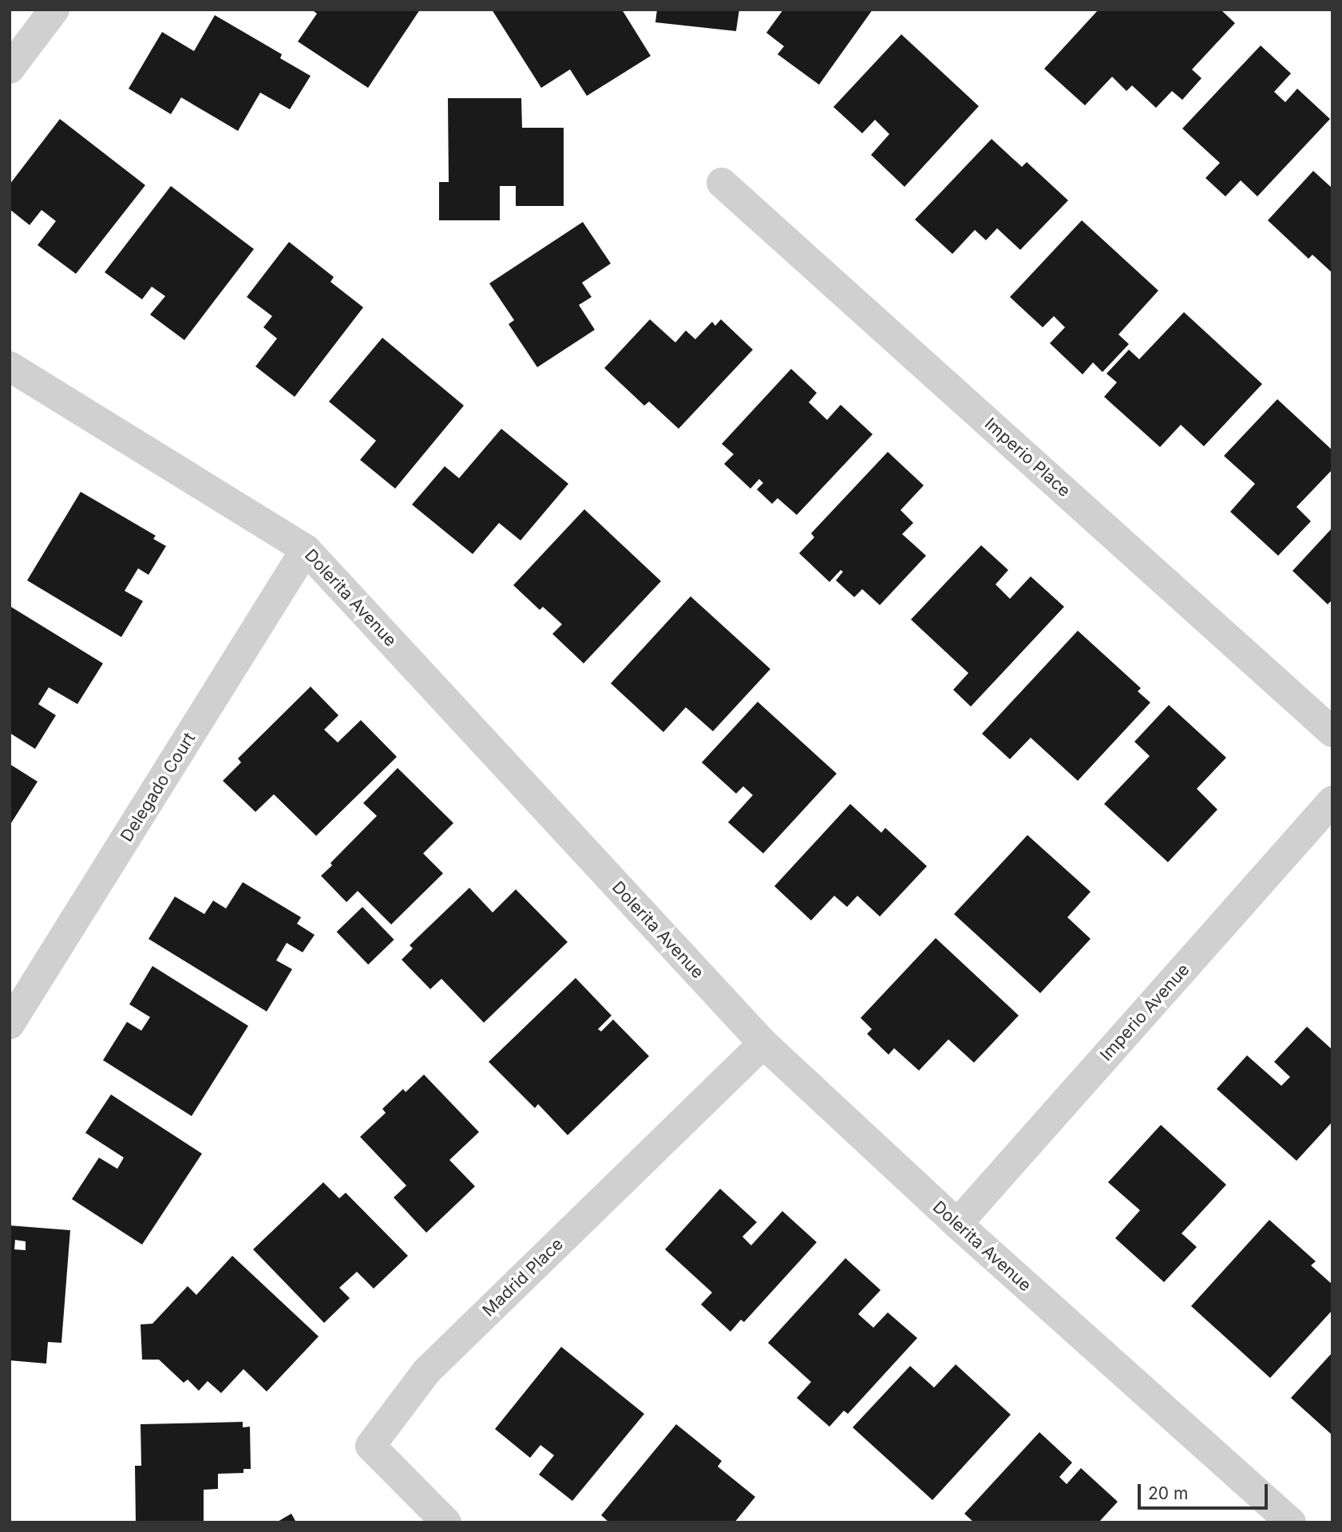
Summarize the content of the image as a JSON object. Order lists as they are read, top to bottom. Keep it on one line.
{"streets":{"street":["Imperio Place","Dolerita Avenue","Delegado Court","Imperio Avenue","Madrid Place"]},"crossings":[["Dolerita Avenue","Delegado Court"],["Dolerita Avenue","Imperio Avenue"],["Dolerita Avenue","Madrid Place"]],"scale_bar":"20 m"}
